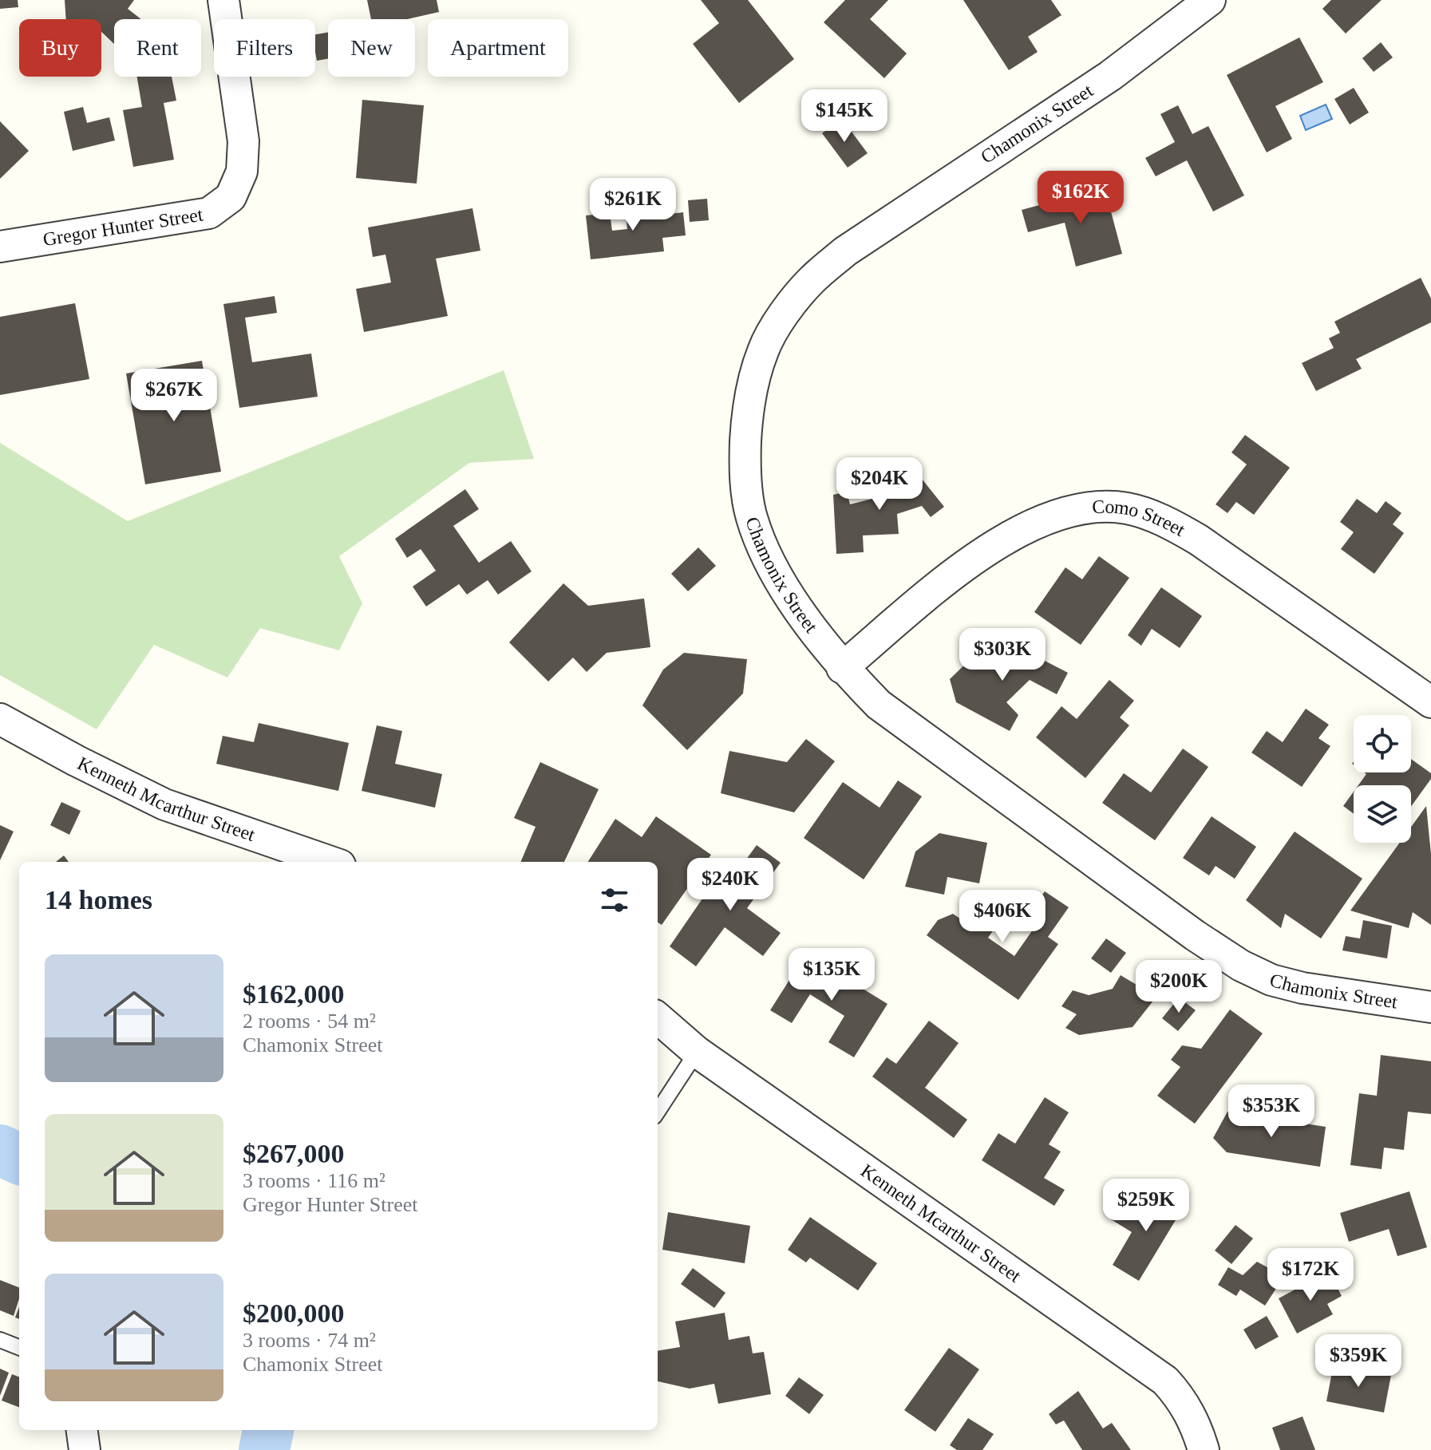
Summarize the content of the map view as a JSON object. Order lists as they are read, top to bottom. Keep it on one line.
{"streets":{"street":["Chamonix Street","Gregor Hunter Street","Como Street","Kenneth Mcarthur Street"]},"crossings":[["Chamonix Street","Como Street"]],"page":{"chip":["Buy","Rent","Filters","New","Apartment"],"price":["$145K","$162K","$261K","$267K","$204K","$303K","$240K","$406K","$135K","$200K","$353K","$259K","$172K","$359K"],"heading":"14 homes","list":[{"name":"$162,000","note":"2 rooms · 54 m² · Chamonix Street"},{"name":"$267,000","note":"3 rooms · 116 m² · Gregor Hunter Street"},{"name":"$200,000","note":"3 rooms · 74 m² · Chamonix Street"}]}}
